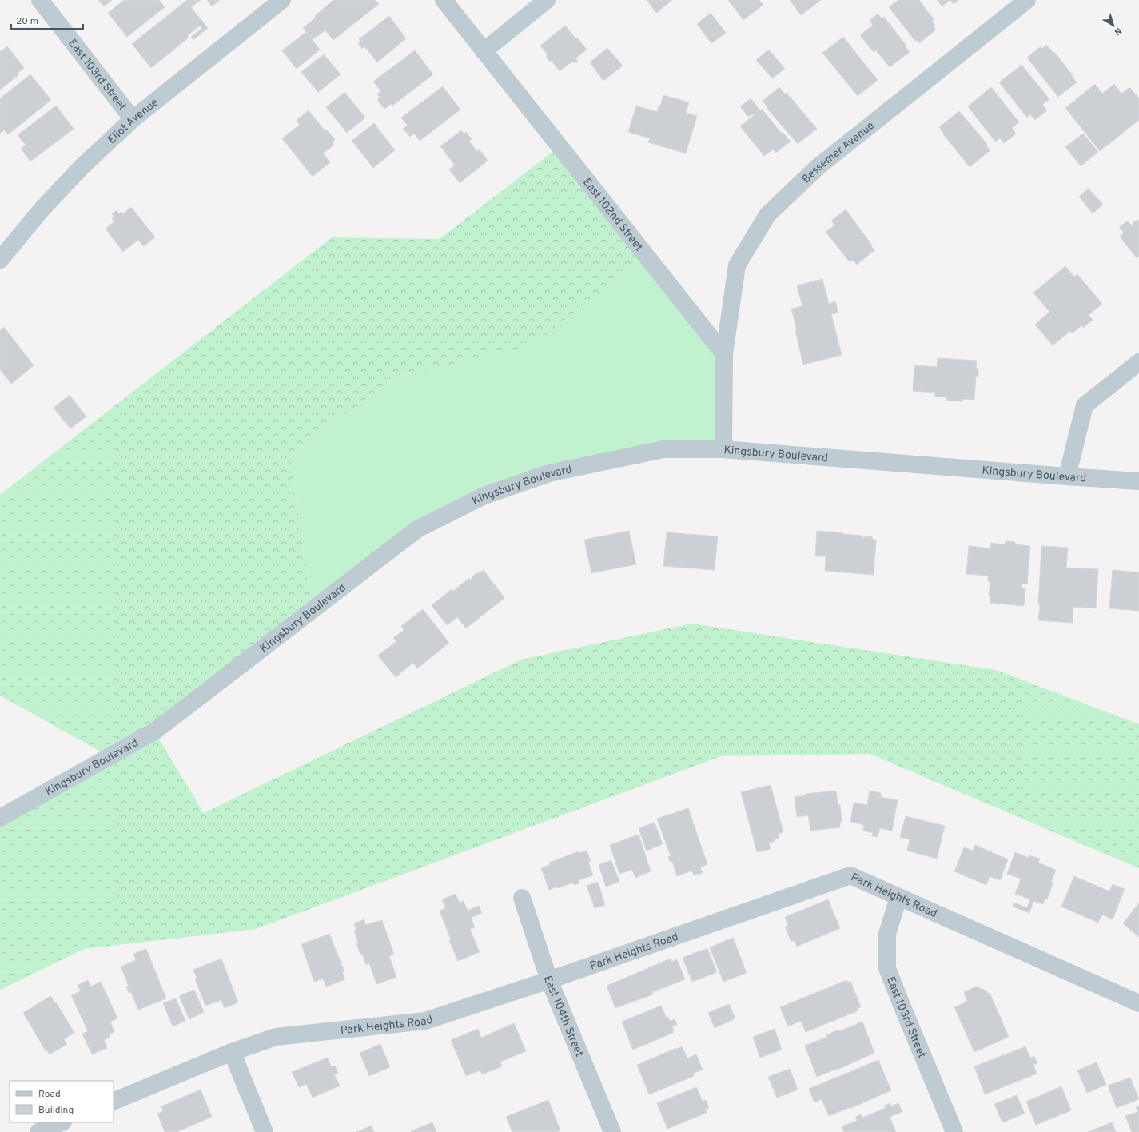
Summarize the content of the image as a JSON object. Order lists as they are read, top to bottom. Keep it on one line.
{"streets":{"street":["East 103rd Street","Eliot Avenue","Bessemer Avenue","East 102nd Street","Kingsbury Boulevard","Park Heights Road","East 104th Street"]},"crossings":[["East 103rd Street","Eliot Avenue"],["East 103rd Street","Park Heights Road"],["Bessemer Avenue","East 102nd Street"],["Park Heights Road","East 104th Street"]],"legend":["Road","Building"],"scale_bar":"20 m","north":"bottom right"}
